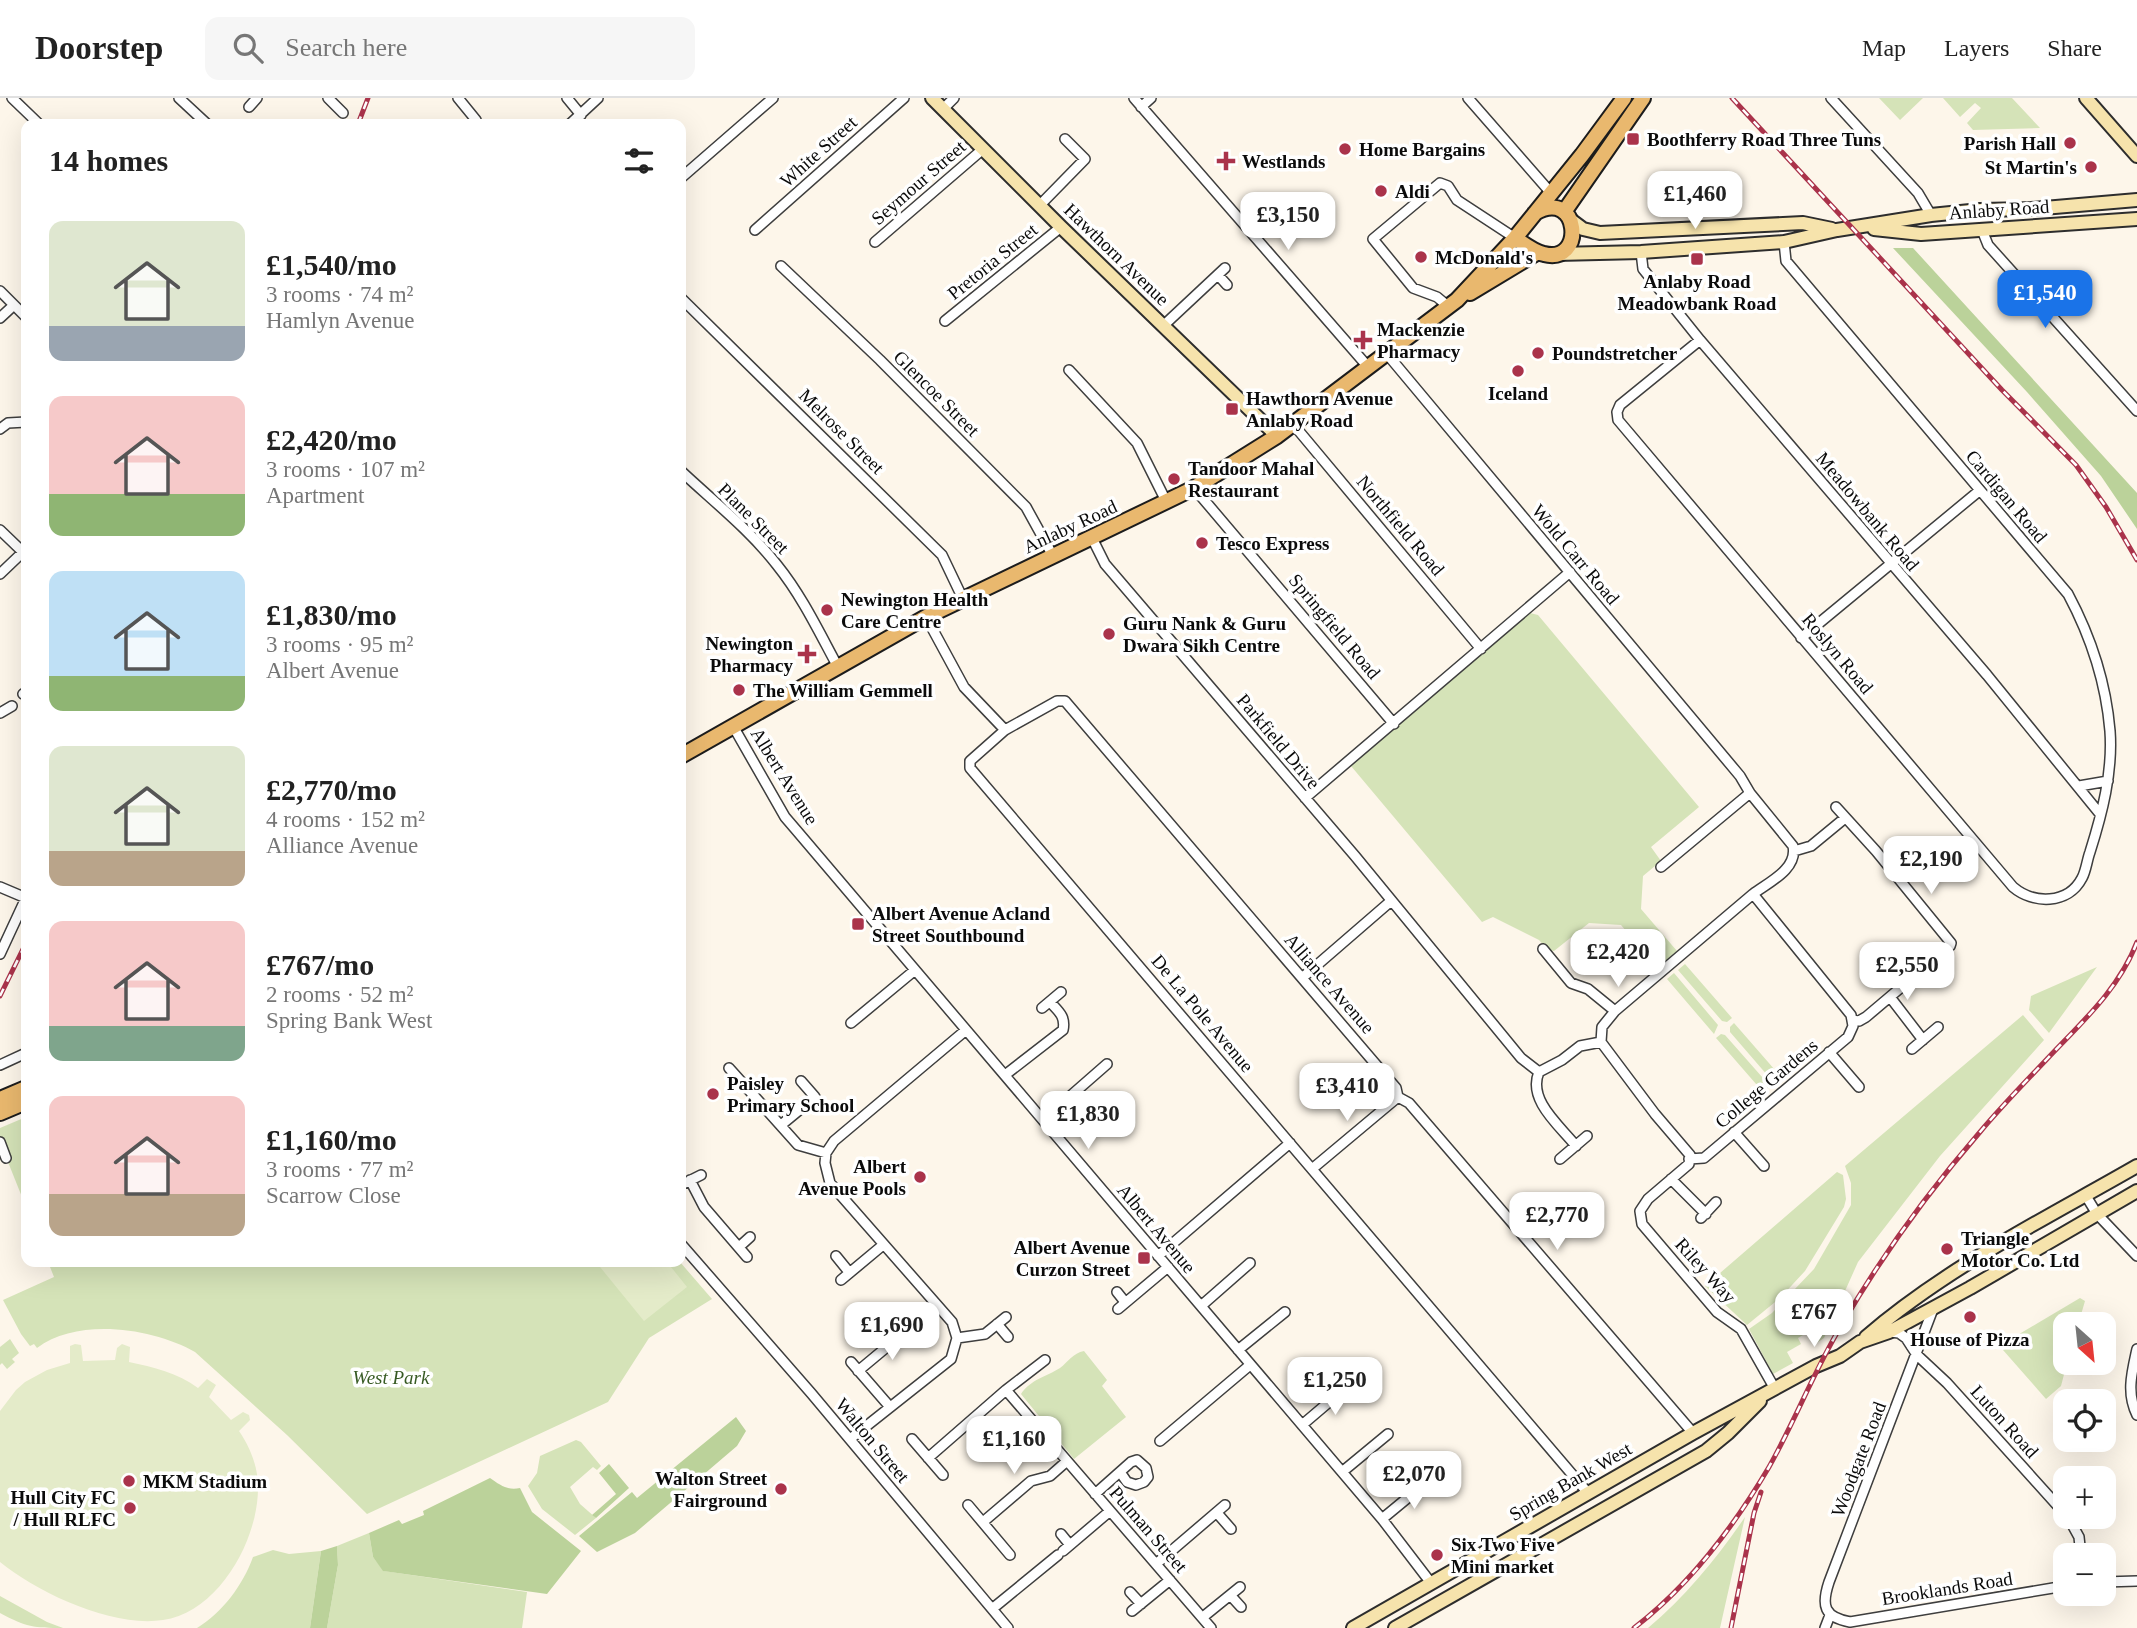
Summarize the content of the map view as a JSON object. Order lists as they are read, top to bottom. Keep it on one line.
{"streets":{"main road":["Anlaby Road"],"street":["White Street","Seymour Street","Hawthorn Avenue","Pretoria Street","Glencoe Street","Melrose Street","Cardigan Road","Meadowbank Road","Plane Street","Northfield Road","Wold Carr Road","Springfield Road","Roslyn Road","Parkfield Drive","Albert Avenue","Alliance Avenue","De La Pole Avenue","College Gardens","Riley Way","Luton Road","Walton Street","Woodgate Road","Spring Bank West","Pulman Street","Brooklands Road"]},"crossings":[["Seymour Street","Hawthorn Avenue"],["Anlaby Road","Hawthorn Avenue"],["Anlaby Road","Glencoe Street"],["Anlaby Road","Melrose Street"],["Anlaby Road","Cardigan Road"],["Anlaby Road","Meadowbank Road"],["Anlaby Road","Plane Street"],["Anlaby Road","Northfield Road"],["Anlaby Road","Wold Carr Road"],["Anlaby Road","Springfield Road"],["Anlaby Road","Parkfield Drive"],["Anlaby Road","Albert Avenue"],["Hawthorn Avenue","Pretoria Street"],["Cardigan Road","Meadowbank Road"],["Cardigan Road","Roslyn Road"],["Meadowbank Road","Roslyn Road"],["Albert Avenue","Spring Bank West"],["Alliance Avenue","De La Pole Avenue"],["Alliance Avenue","Spring Bank West"],["De La Pole Avenue","Spring Bank West"],["College Gardens","Riley Way"],["Riley Way","Spring Bank West"],["Luton Road","Woodgate Road"],["Luton Road","Spring Bank West"],["Woodgate Road","Spring Bank West"],["Woodgate Road","Brooklands Road"]],"parks":["West Park"],"places":{"transit":["Boothferry Road Three Tuns","Anlaby Road Meadowbank Road","Hawthorn Avenue Anlaby Road","Albert Avenue Acland Street Southbound","Albert Avenue Curzon Street"],"other":["Parish Hall","Home Bargains","St Martin's","Aldi","McDonald's","Poundstretcher","Iceland","Tandoor Mahal Restaurant","Tesco Express","Newington Health Care Centre","Guru Nank & Guru Dwara Sikh Centre","The William Gemmell","Paisley Primary School","Albert Avenue Pools","Triangle Motor Co. Ltd","House of Pizza","MKM Stadium","Walton Street Fairground","Hull City FC / Hull RLFC","Six Two Five Mini market"],"health":["Westlands","Mackenzie Pharmacy","Newington Pharmacy"]},"north":"bottom right","page":{"header":"Doorstep","search":"Search here","nav":["Map","Layers","Share"],"heading":"14 homes","price":["£1,460","£3,150","£1,540","£2,190","£2,420","£2,550","£3,410","£1,830","£2,770","£767","£1,690","£1,250","£1,160","£2,070"],"list":[{"name":"£1,540/mo","note":"3 rooms · 74 m² · Hamlyn Avenue"},{"name":"£2,420/mo","note":"3 rooms · 107 m² · Apartment"},{"name":"£1,830/mo","note":"3 rooms · 95 m² · Albert Avenue"},{"name":"£2,770/mo","note":"4 rooms · 152 m² · Alliance Avenue"},{"name":"£767/mo","note":"2 rooms · 52 m² · Spring Bank West"},{"name":"£1,160/mo","note":"3 rooms · 77 m² · Scarrow Close"}],"map_buttons":["+","−"]}}
